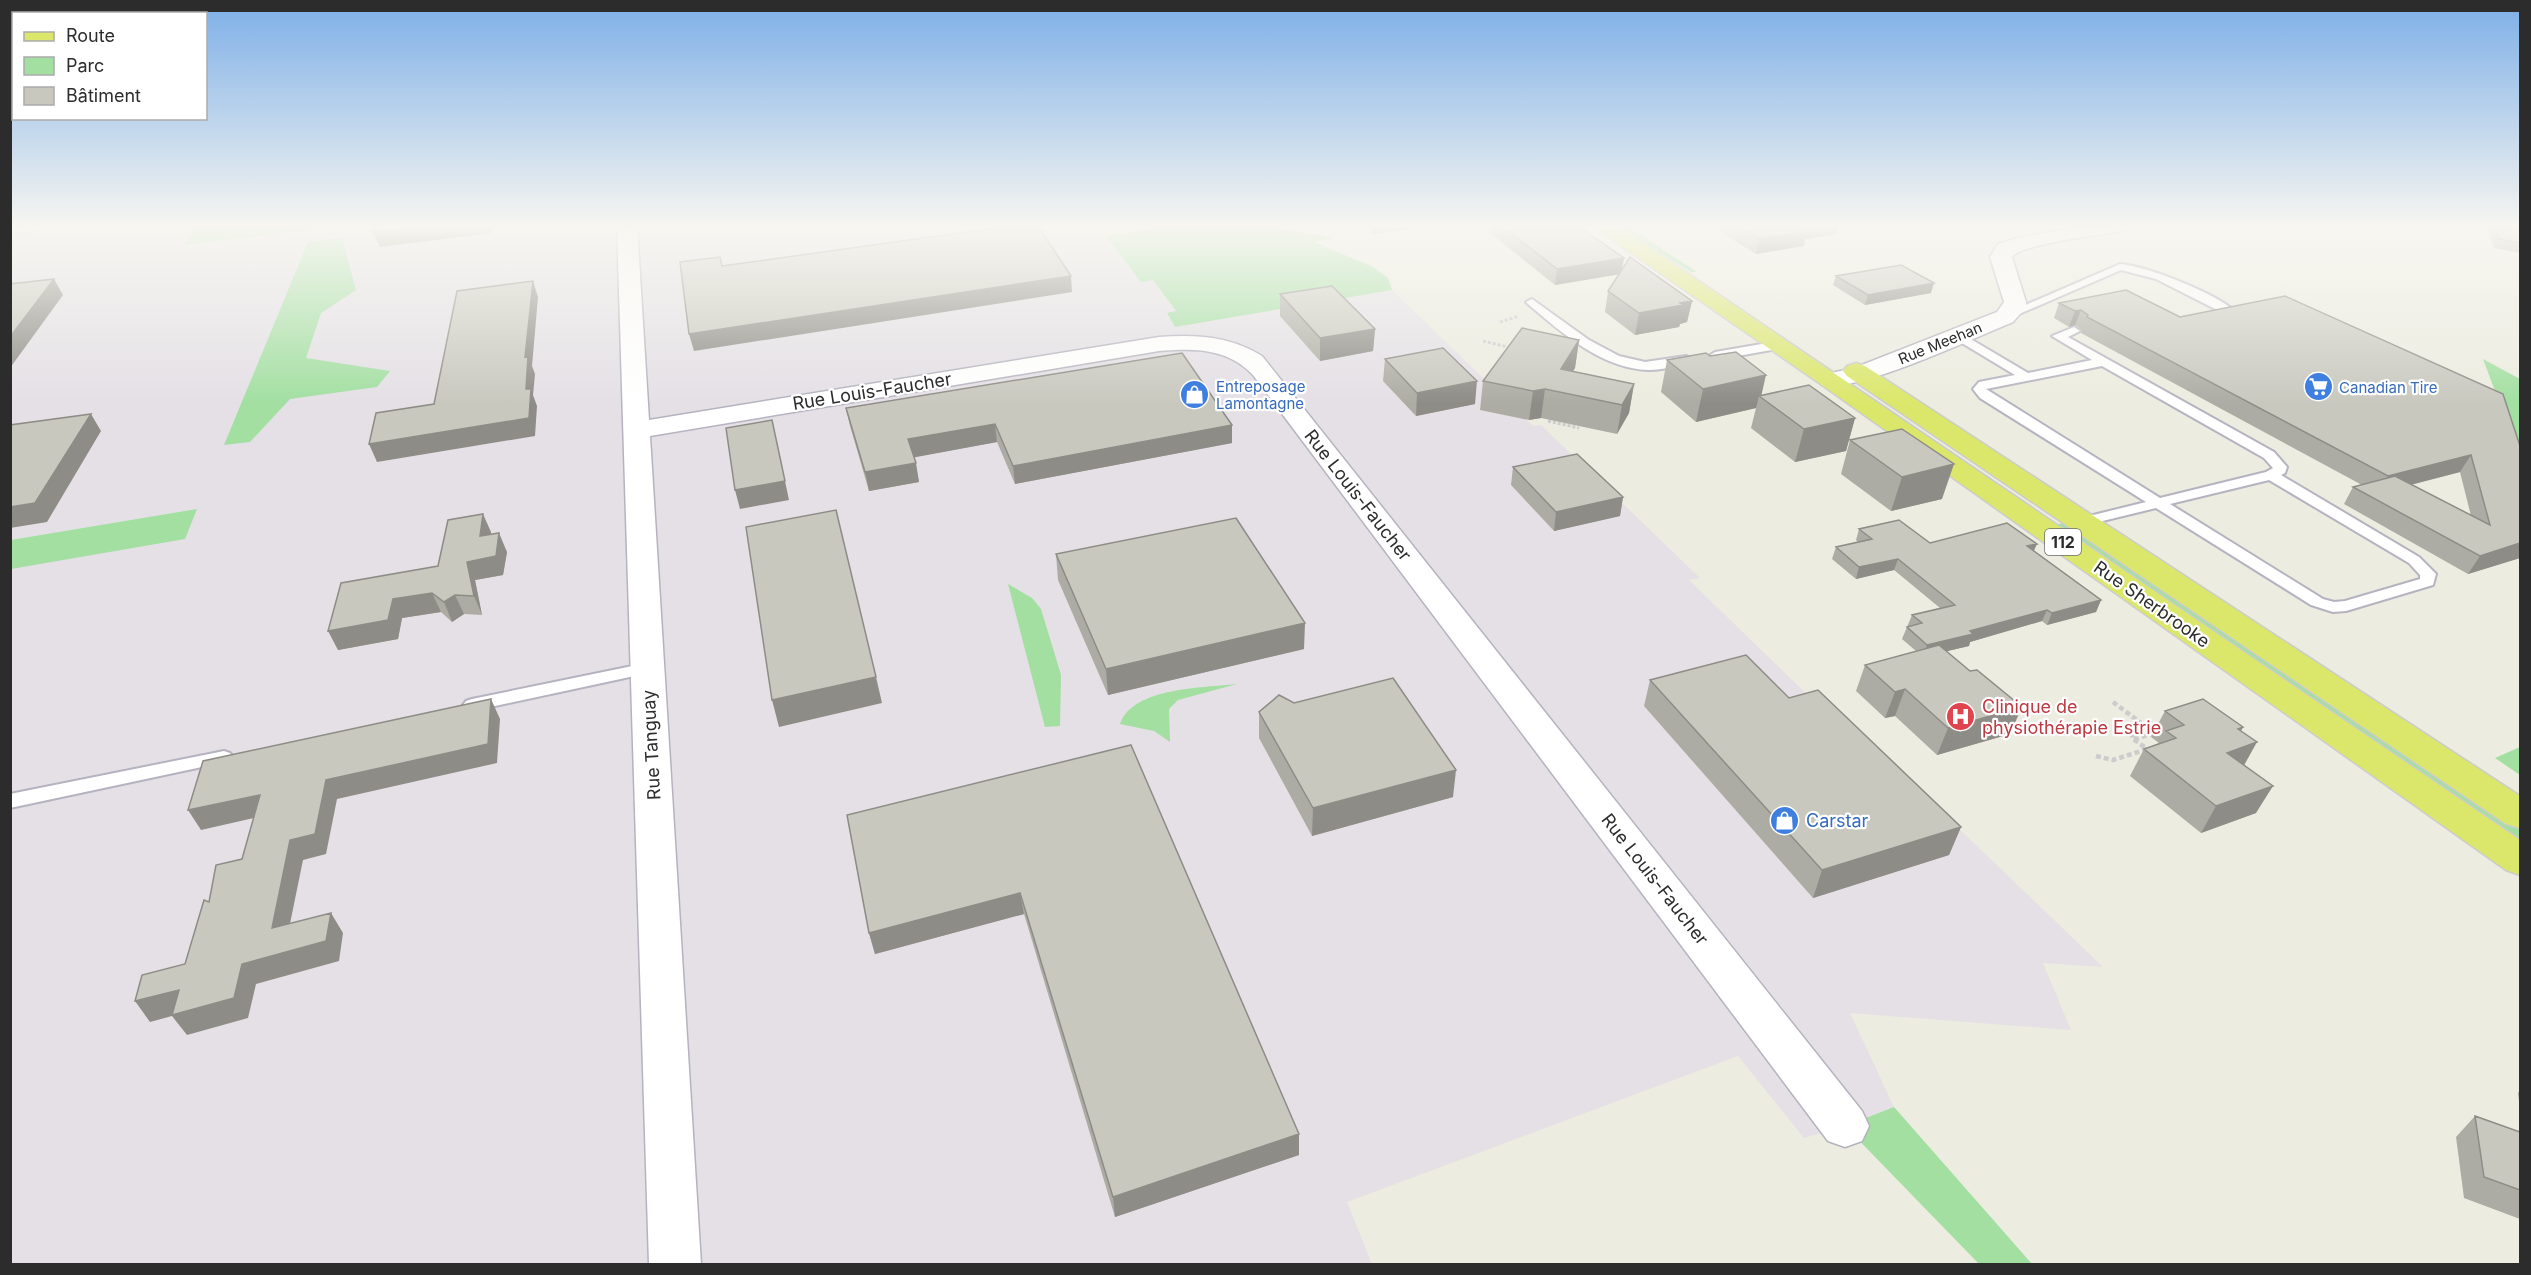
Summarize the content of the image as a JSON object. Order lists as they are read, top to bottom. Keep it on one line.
{"streets":{"main road":["112","Rue Sherbrooke"],"street":["Rue Meehan","Rue Louis-Faucher","Rue Tanguay"]},"crossings":[["Rue Meehan","Rue Sherbrooke"],["Rue Louis-Faucher","Rue Tanguay"]],"places":{"supermarket":["Canadian Tire"],"shop":["Entreposage Lamontagne","Carstar"],"hospital":["Clinique de physiothérapie Estrie"]},"legend":["Route","Parc","Bâtiment"]}
